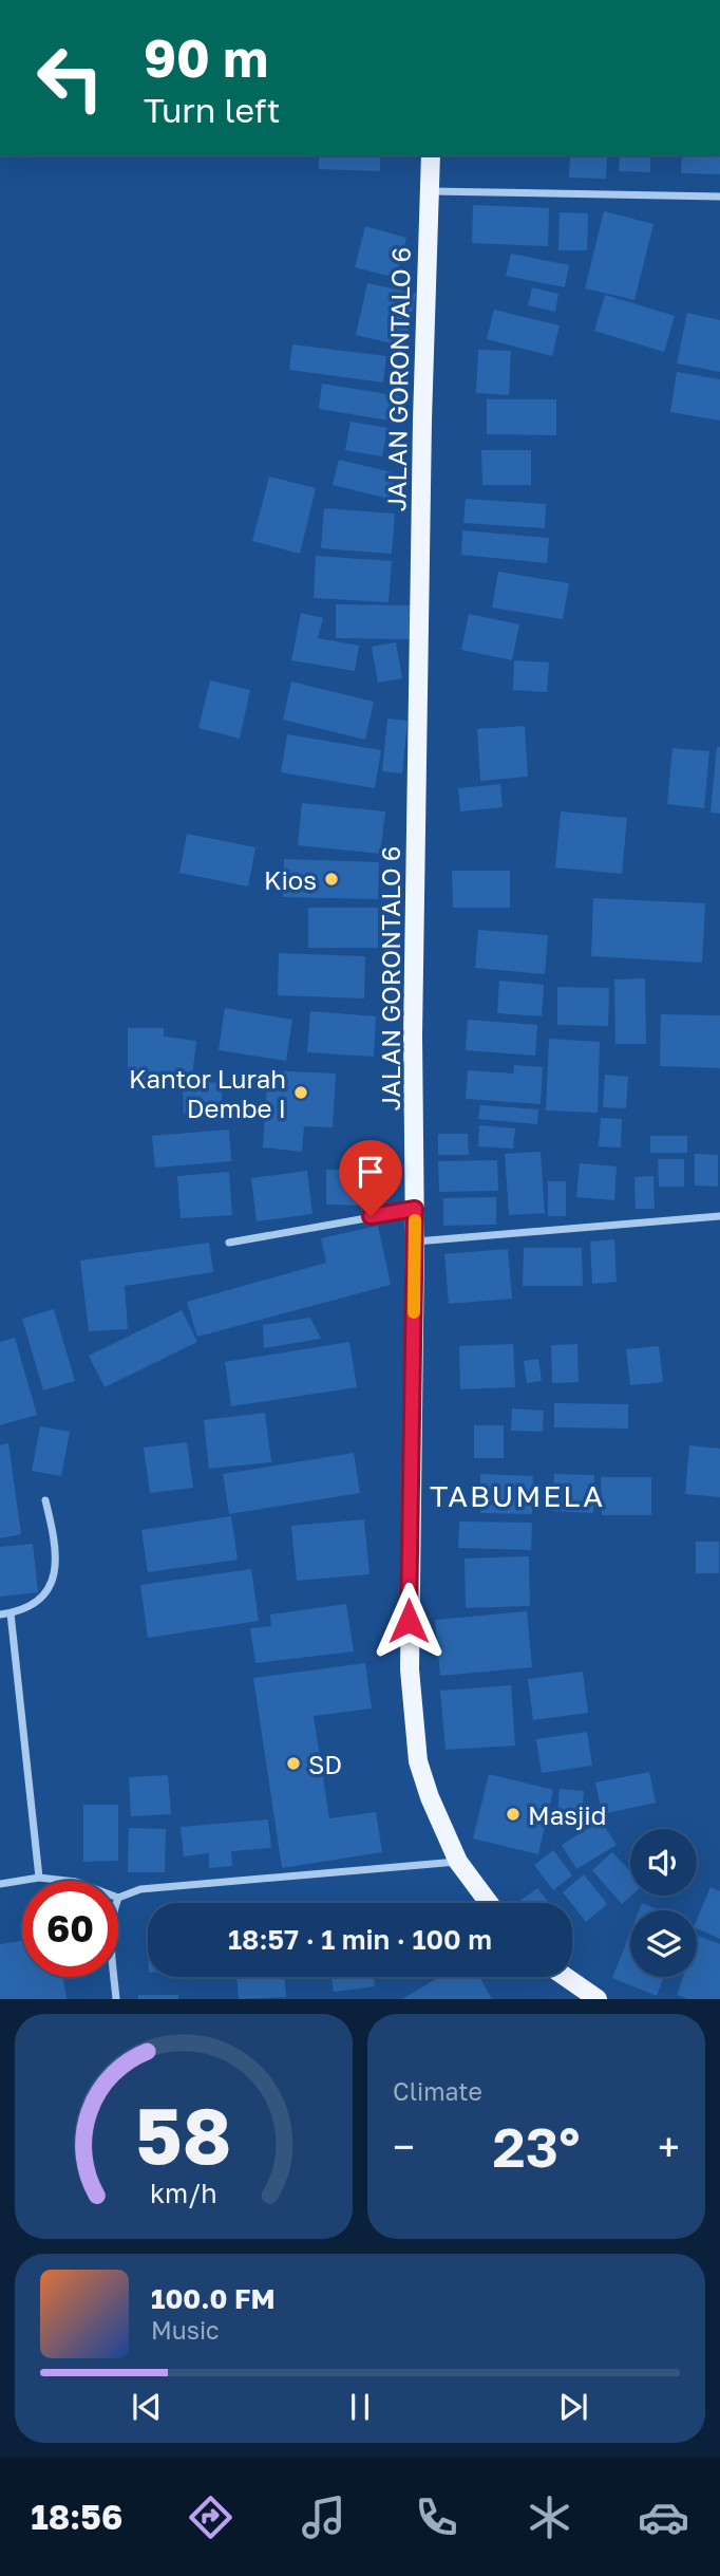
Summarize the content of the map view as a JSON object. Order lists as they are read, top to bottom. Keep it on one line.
{"streets":{"main road":["JALAN GORONTALO 6"]},"districts":["TABUMELA"],"places":["Kios","Kantor Lurah Dembe I","SD","Masjid"],"page":{"turn":["90 m","Turn left"],"limit":"60","trip":"18:57 · 1 min · 100 m","tile":"Climate","heat":["−","23°","+"],"song":["100.0 FM","Music"],"tabs":"18:56","gauge":["58","km/h"]}}
